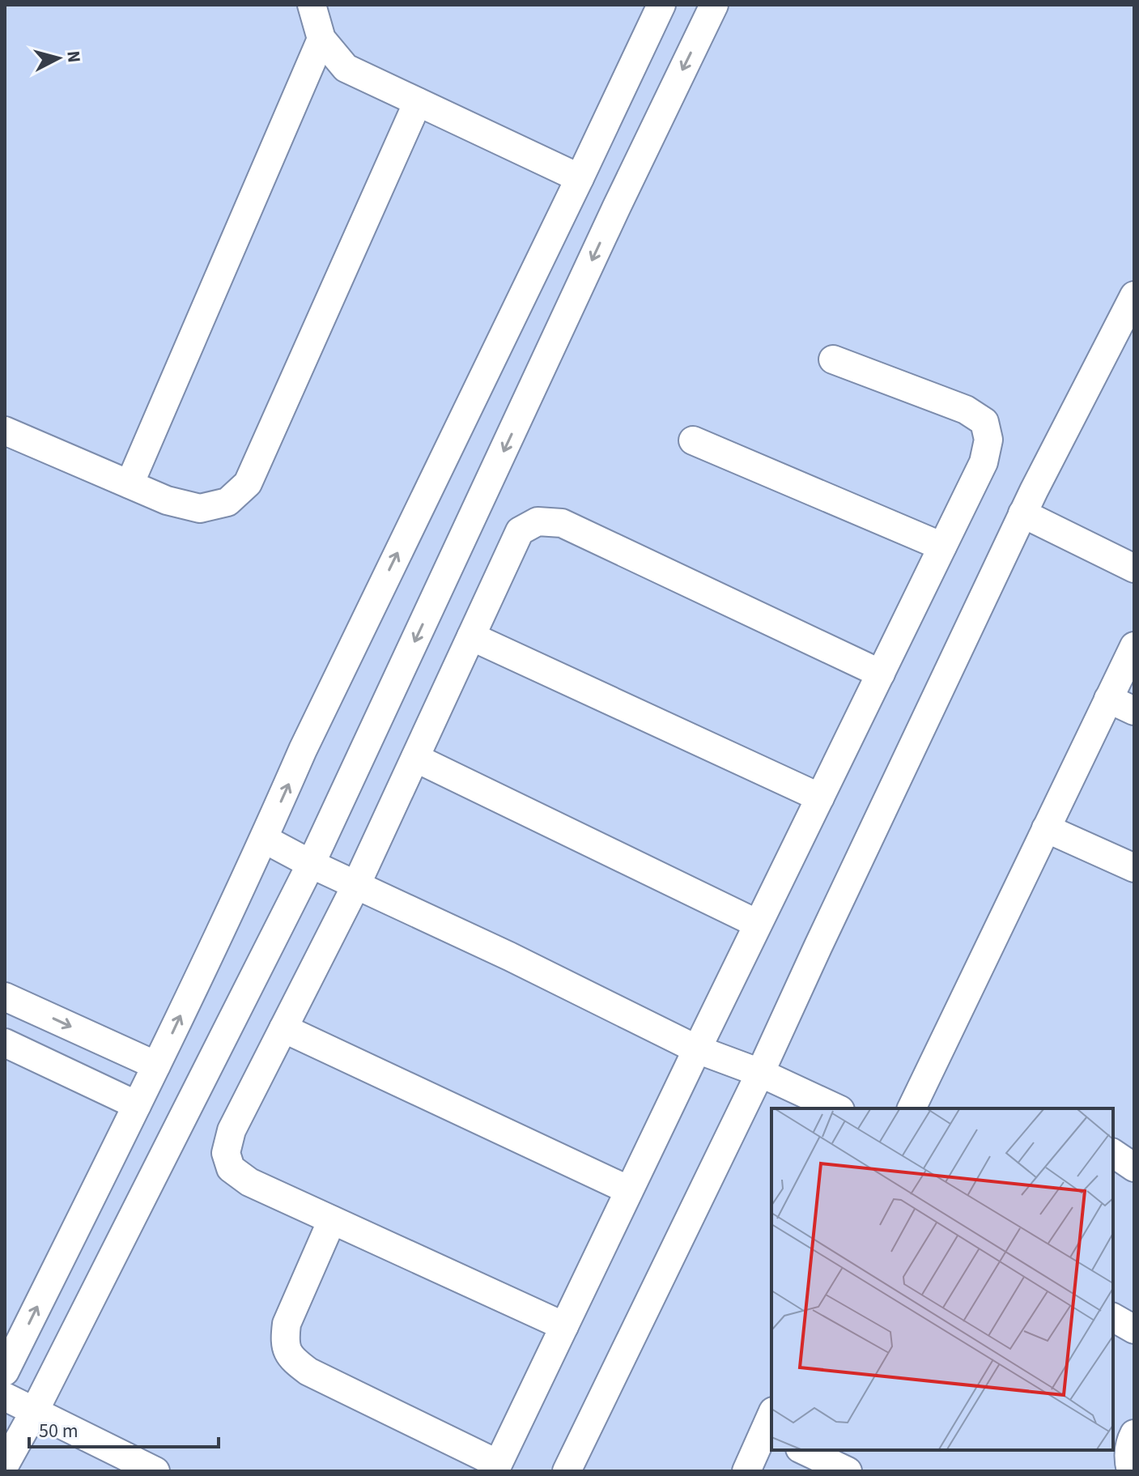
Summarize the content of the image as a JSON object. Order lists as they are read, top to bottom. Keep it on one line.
{"scale_bar":"50 m","north":"right"}
